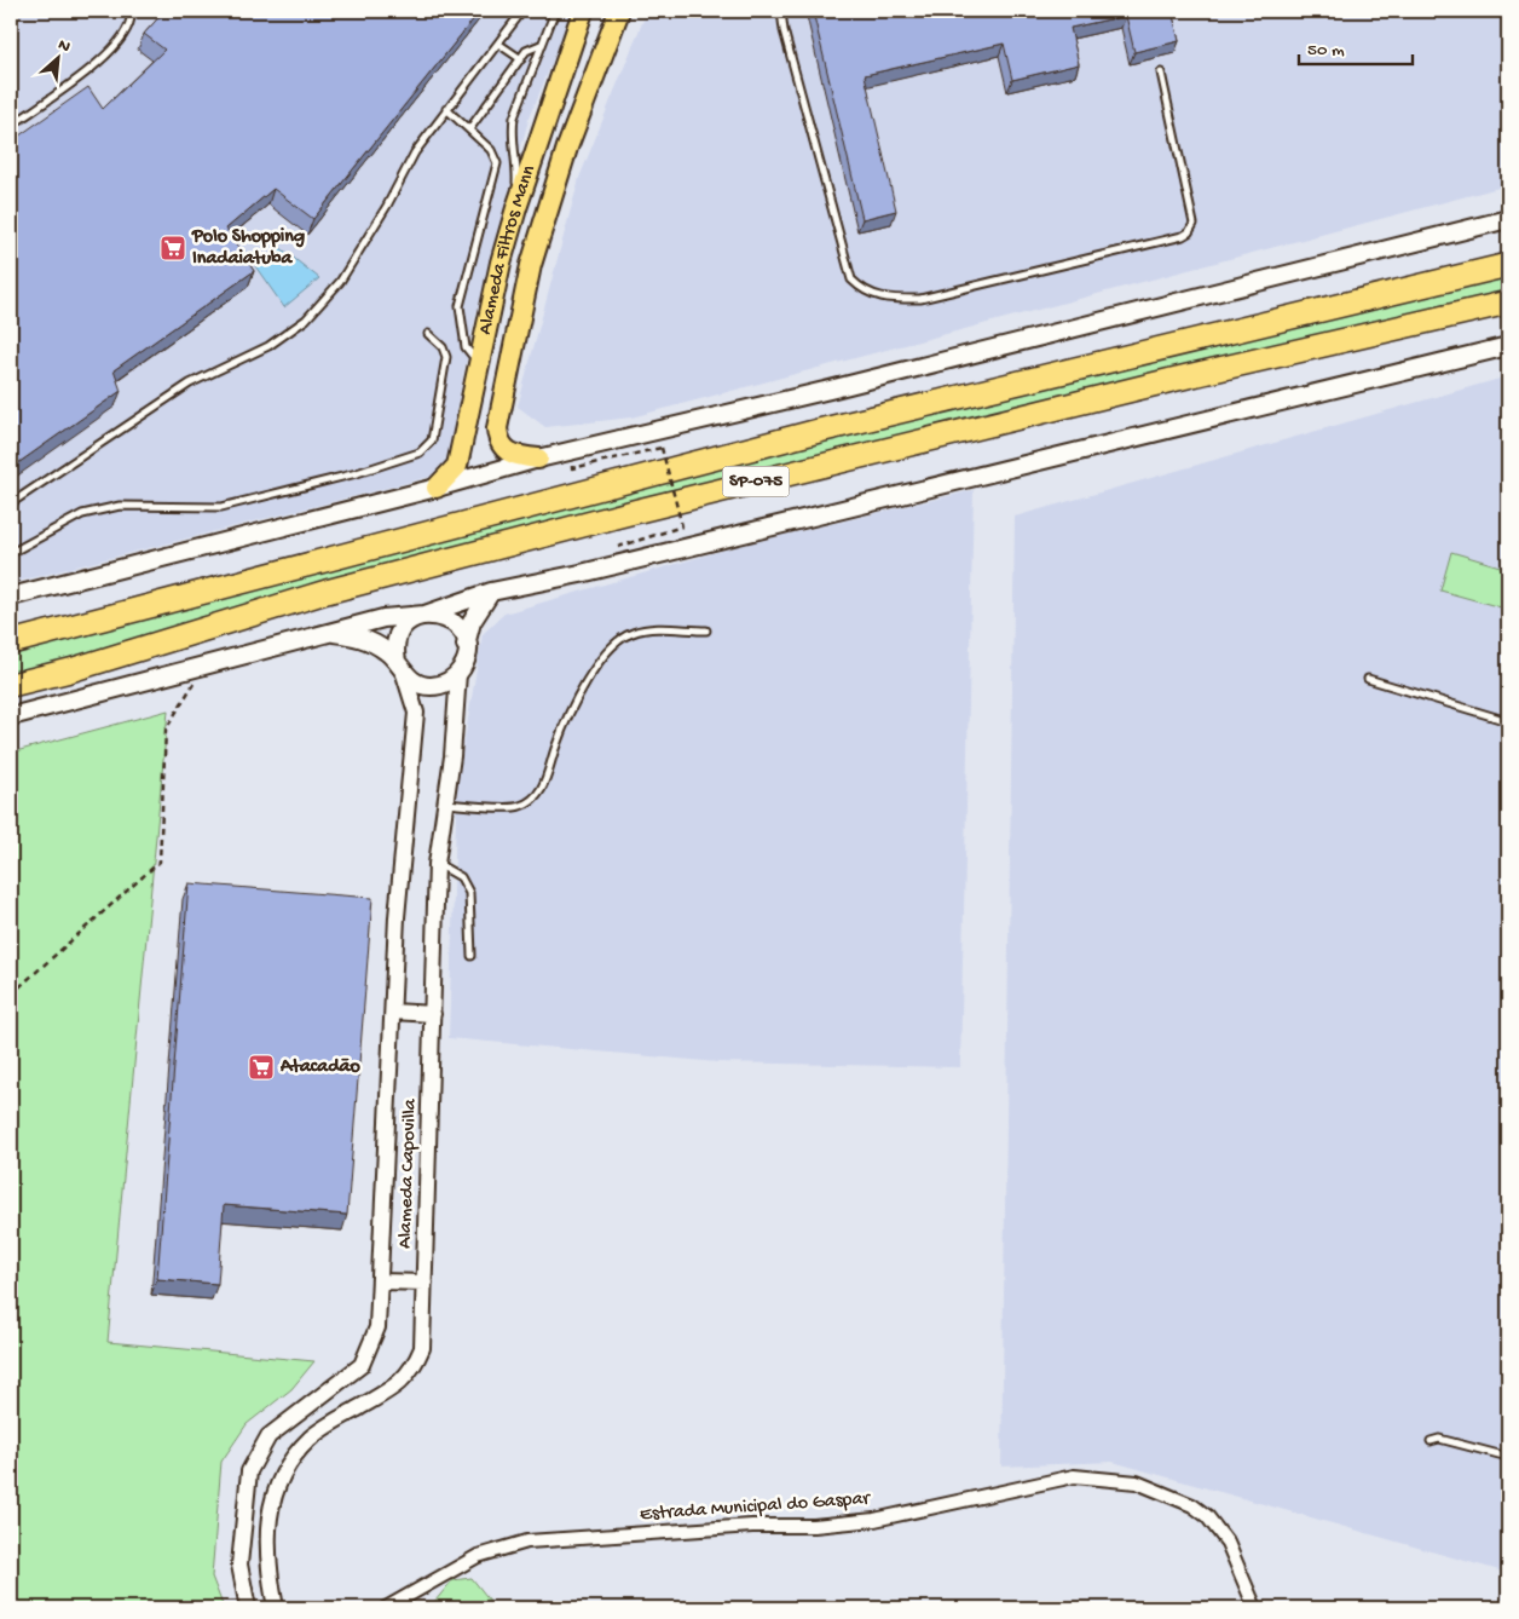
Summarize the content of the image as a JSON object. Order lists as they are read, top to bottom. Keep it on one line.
{"streets":{"highway":["SP-075"],"main road":["Alameda Filtros Mann"],"street":["Alameda Capovilla","Estrada Municipal do Gaspar"]},"places":{"supermarket":["Polo Shopping Inadaiatuba","Atacadão"]},"scale_bar":"50 m","north":"top right"}
